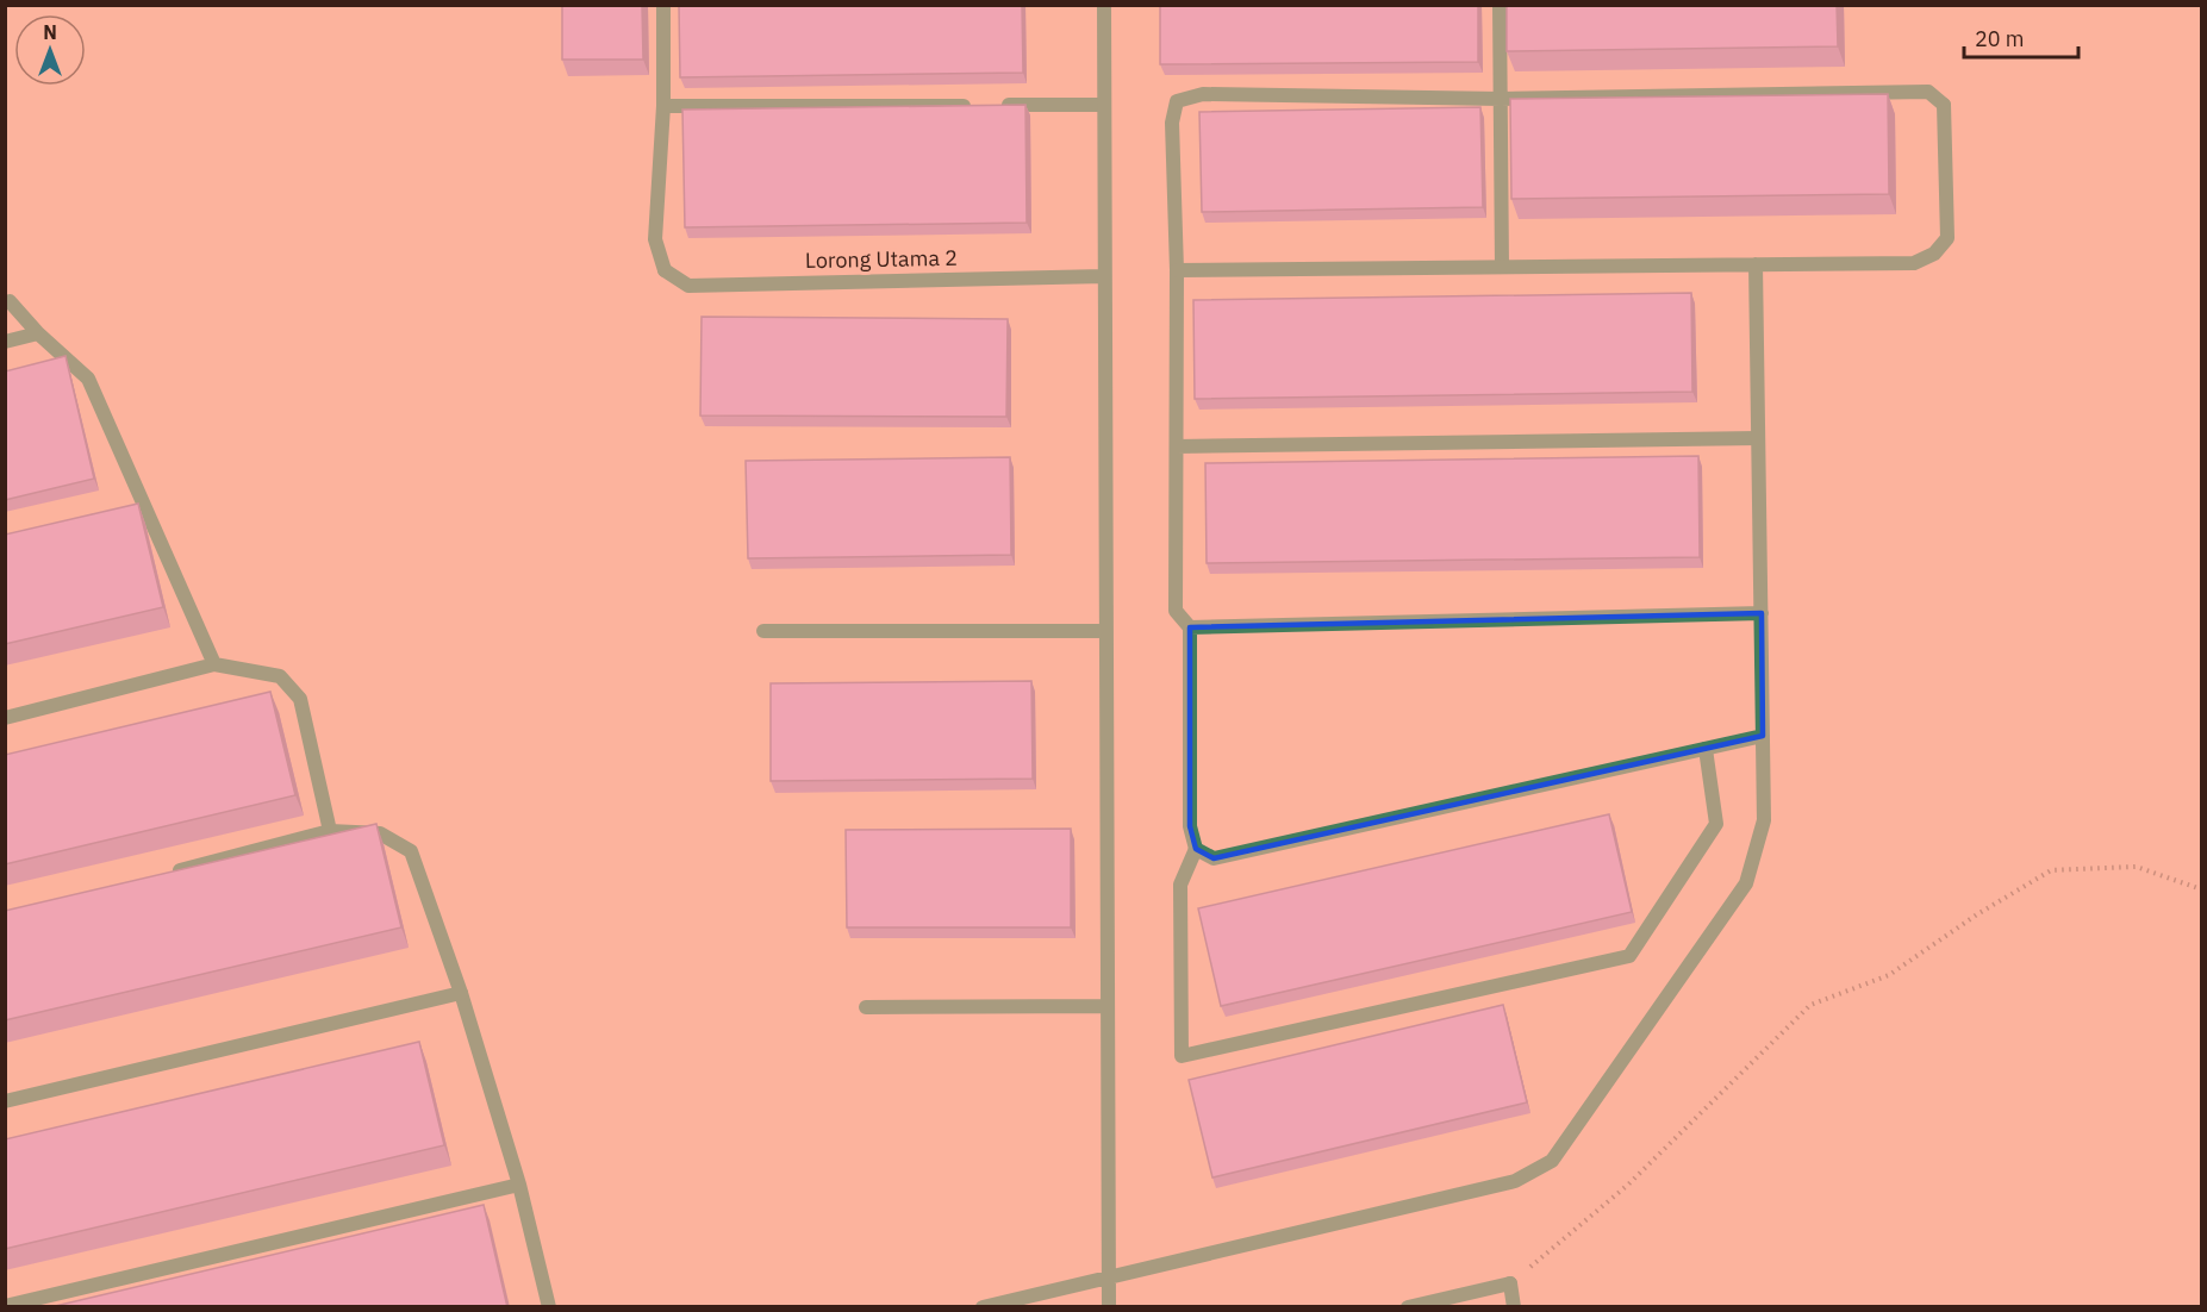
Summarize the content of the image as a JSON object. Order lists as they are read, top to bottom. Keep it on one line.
{"streets":{"street":["Lorong Utama 2"]},"scale_bar":"20 m","north":"top"}
